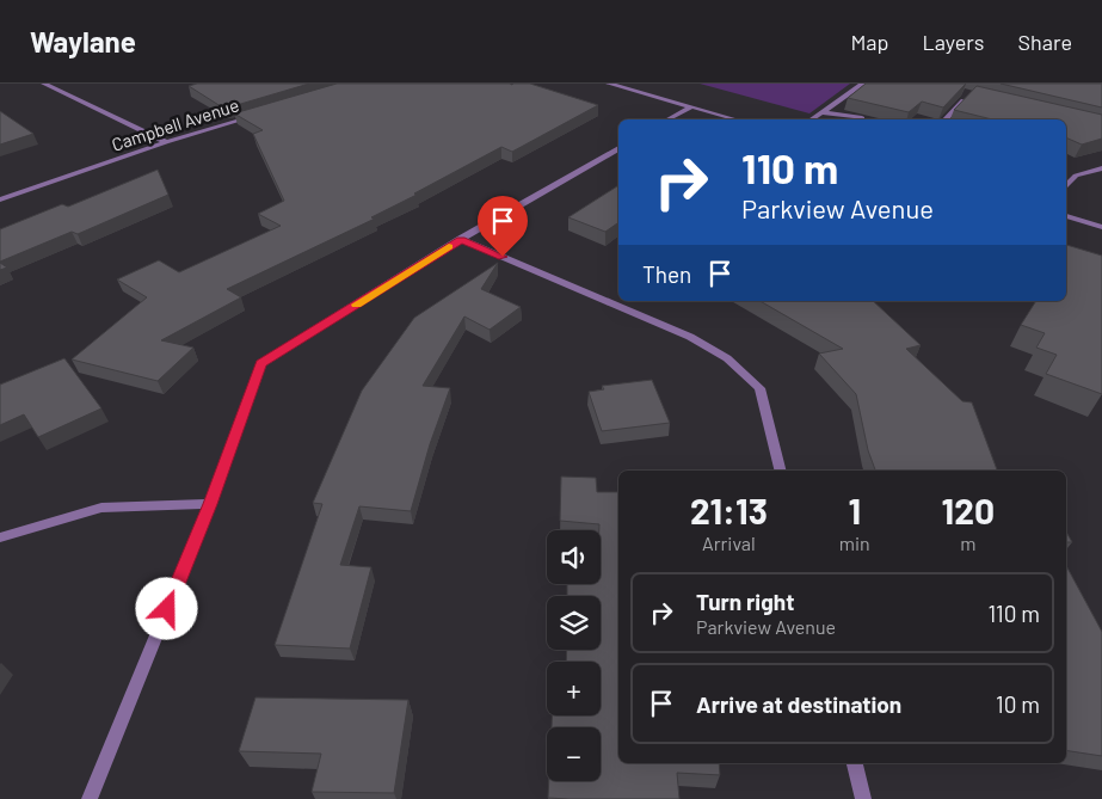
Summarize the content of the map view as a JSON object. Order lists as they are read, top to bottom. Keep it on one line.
{"streets":{"street":["Campbell Avenue"]},"page":{"header":"Waylane","nav":["Map","Layers","Share"],"turn":["110 m","Parkview Avenue"],"then":"Then","eta":["21:13","Arrival","1","min","120","m"],"map_buttons":["+","−"],"list":[{"name":"Turn right","note":"Parkview Avenue","value":"110 m"},{"name":"Arrive at destination","value":"10 m"}]}}
